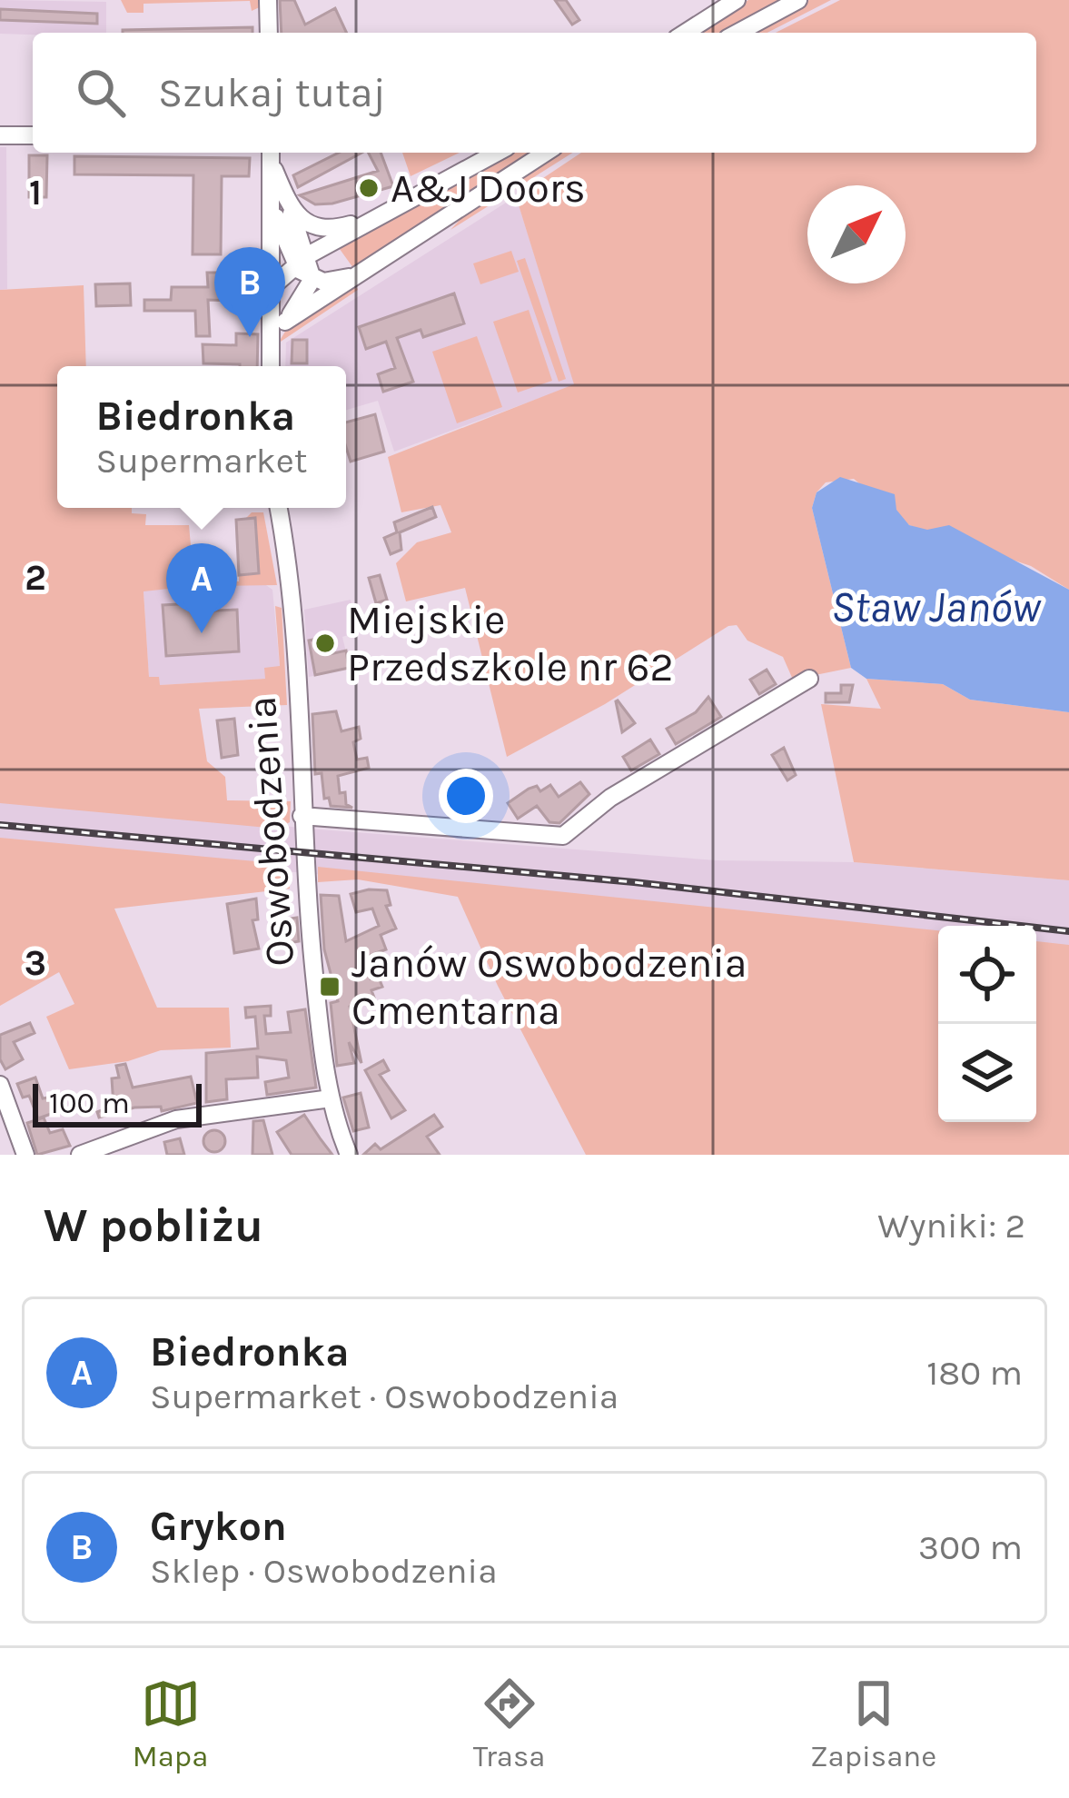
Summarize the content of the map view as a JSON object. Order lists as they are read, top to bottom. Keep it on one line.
{"streets":{"street":["Oswobodzenia"]},"water":["Staw Janów"],"places":{"other":["A&J Doors","Miejskie Przedszkole nr 62"],"transit":["Janów Oswobodzenia Cmentarna"]},"scale_bar":"100 m","north":"top right","page":{"search":"Szukaj tutaj","pins":["B","A"],"popup":["Biedronka","Supermarket"],"scale":"100 m","heading":["W pobliżu","Wyniki: 2"],"list":[{"mark":"A","name":"Biedronka","note":"Supermarket · Oswobodzenia","value":"180 m"},{"mark":"B","name":"Grykon","note":"Sklep · Oswobodzenia","value":"300 m"}],"nav":["Mapa","Trasa","Zapisane"]},"grid":{"rows":["1","2","3"]}}
